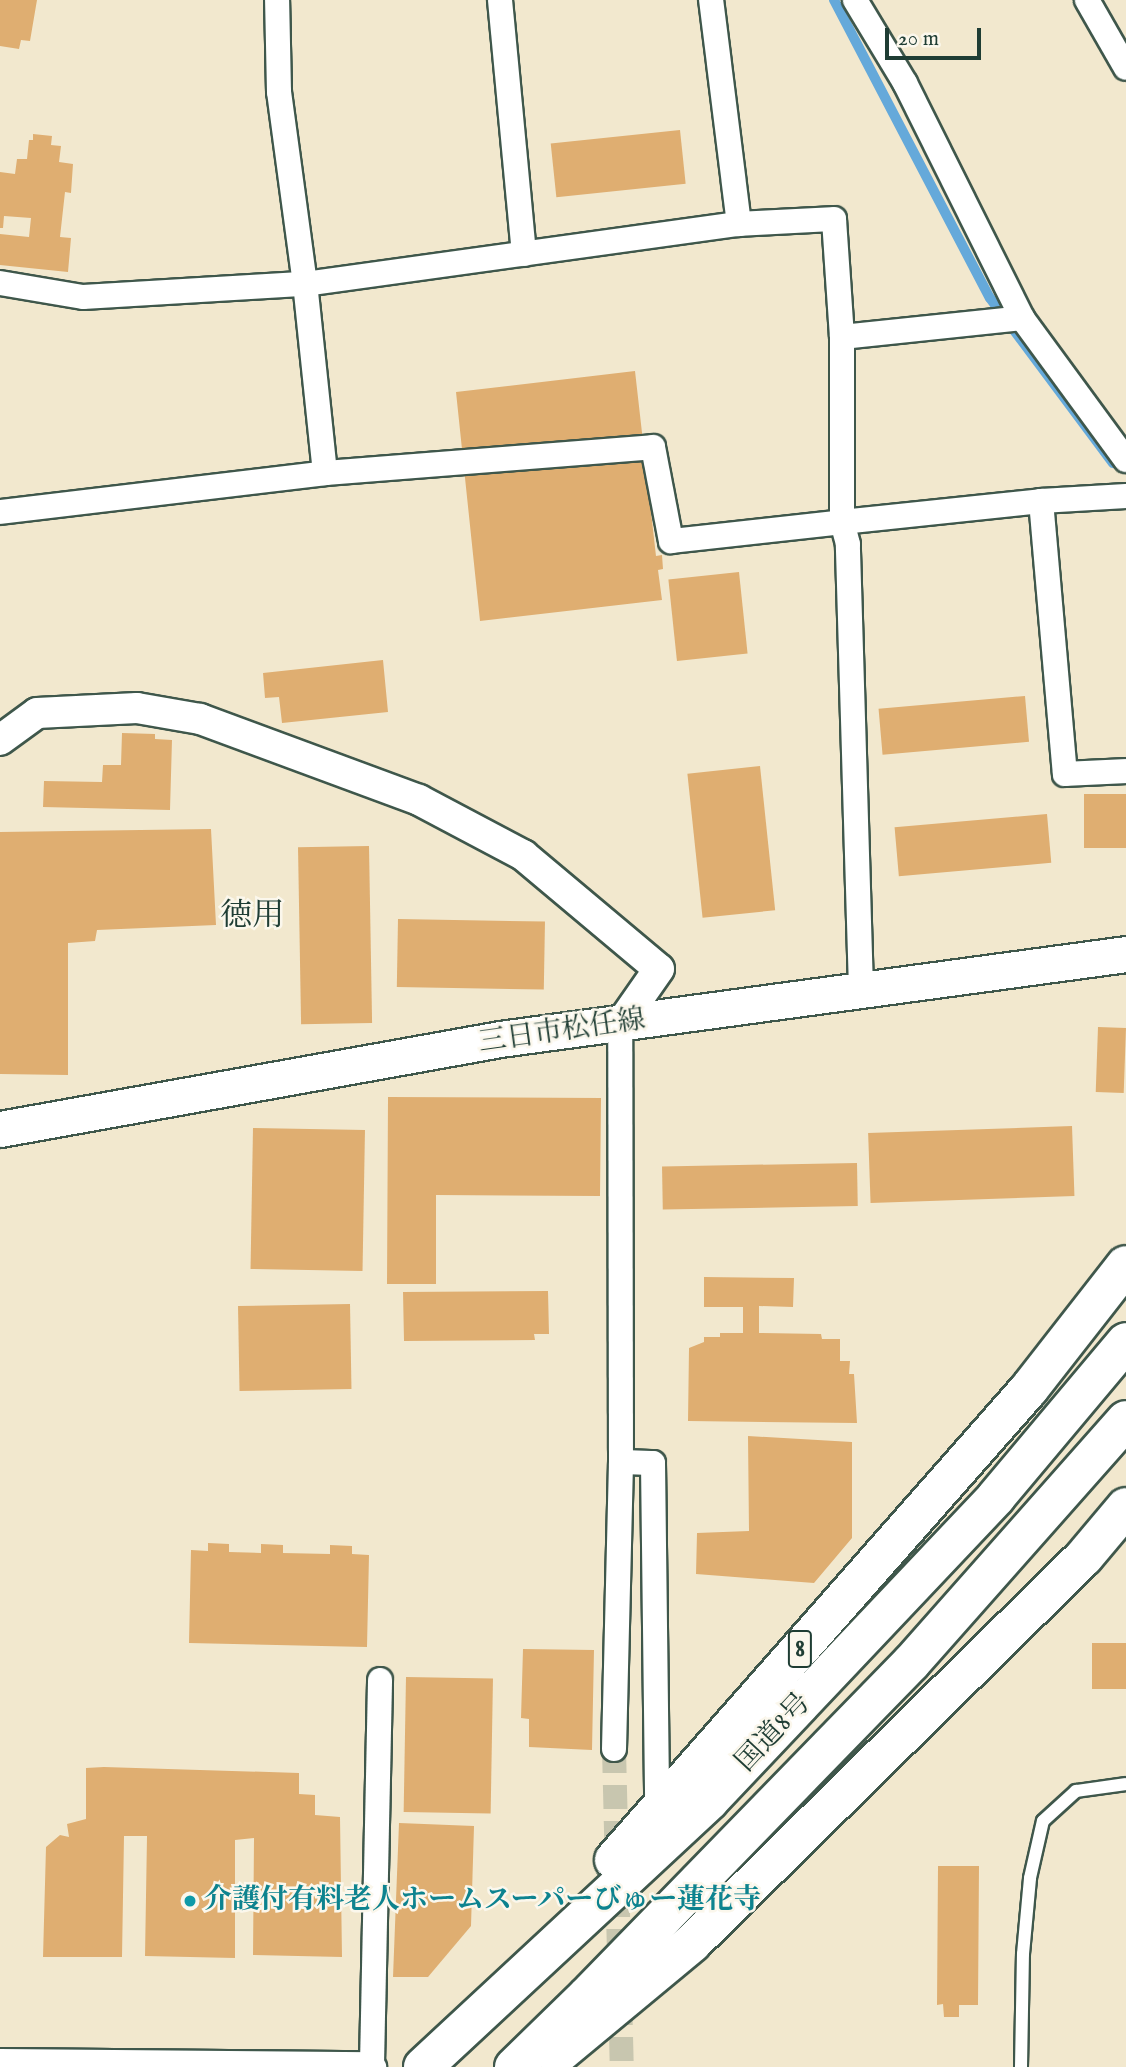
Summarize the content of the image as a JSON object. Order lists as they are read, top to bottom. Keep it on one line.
{"streets":{"highway":["8","国道8号"],"main road":["三日市松任線"]},"crossings":[["8","国道8号"]],"districts":["徳用"],"places":["介護付有料老人ホームスーパーびゅー蓮花寺"],"scale_bar":"20 m"}
